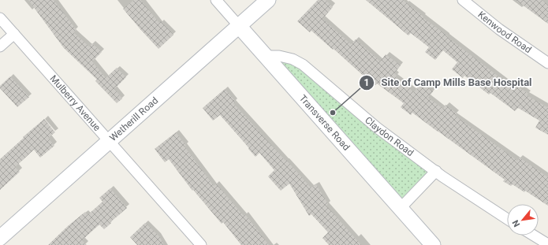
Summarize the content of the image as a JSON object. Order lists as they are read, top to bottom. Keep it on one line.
{"streets":{"street":["Kenwood Road","Mulberry Avenue","Wetherill Road","Transverse Road","Claydon Road"]},"crossings":[["Mulberry Avenue","Wetherill Road"],["Wetherill Road","Transverse Road"],["Transverse Road","Claydon Road"]],"places":["Site of Camp Mills Base Hospital"],"north":"bottom left"}
